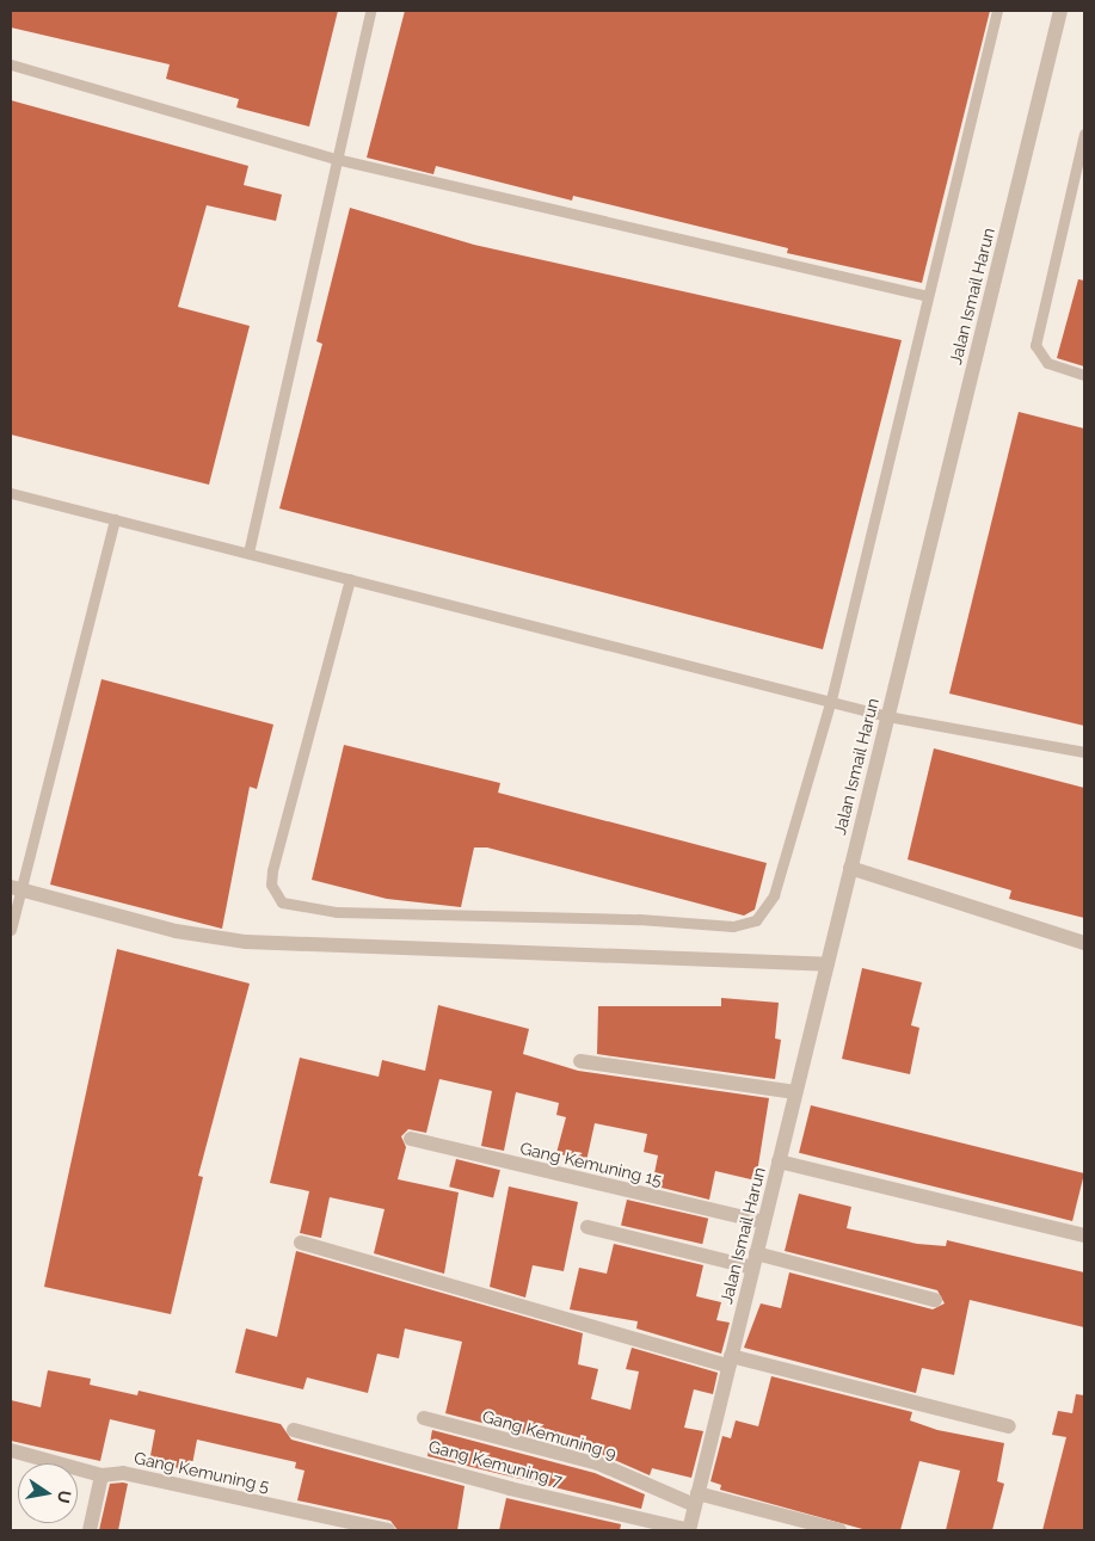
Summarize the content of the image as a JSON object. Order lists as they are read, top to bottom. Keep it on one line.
{"streets":{"street":["Jalan Ismail Harun","Gang Kemuning 15","Gang Kemuning 9","Gang Kemuning 7","Gang Kemuning 5"]},"crossings":[["Jalan Ismail Harun","Gang Kemuning 15"],["Jalan Ismail Harun","Gang Kemuning 9"],["Jalan Ismail Harun","Gang Kemuning 7"]],"north":"right"}
